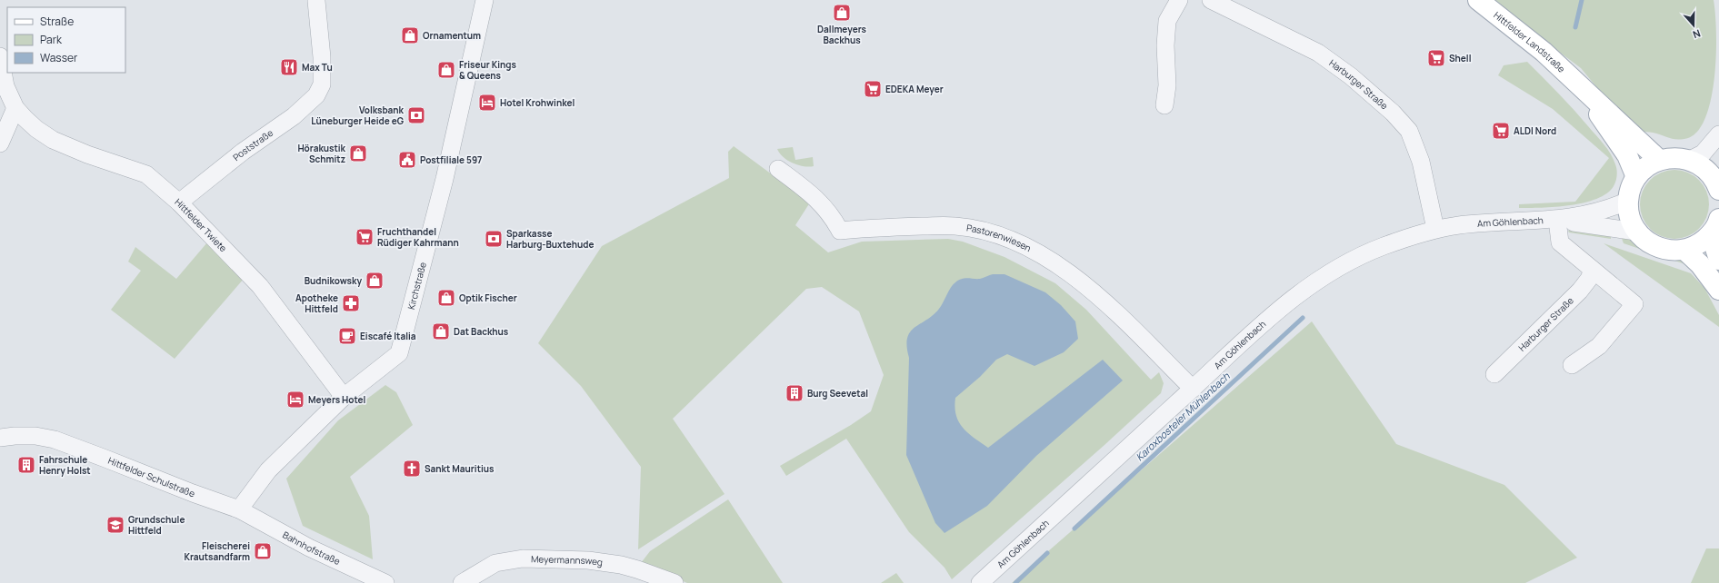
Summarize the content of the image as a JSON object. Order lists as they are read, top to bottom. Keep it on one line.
{"streets":{"main road":["Hittfelder Landstraße"],"street":["Harburger Straße","Poststraße","Am Göhlenbach","Hittfelder Twiete","Pastorenwiesen","Kirchstraße","Hittfelder Schulstraße","Bahnhofstraße","Meyermannsweg"]},"crossings":[["Harburger Straße","Am Göhlenbach"],["Poststraße","Hittfelder Twiete"],["Am Göhlenbach","Pastorenwiesen"],["Hittfelder Twiete","Kirchstraße"],["Kirchstraße","Hittfelder Schulstraße"],["Kirchstraße","Bahnhofstraße"],["Hittfelder Schulstraße","Bahnhofstraße"]],"water":["Karoxbosteler Mühlenbach"],"places":{"shop":["Dallmeyers Backhus","Ornamentum","Friseur Kings & Queens","Hörakustik Schmitz","Budnikowsky","Optik Fischer","Dat Backhus","Fleischerei Krautsandfarm"],"supermarket":["Shell","EDEKA Meyer","ALDI Nord","Fruchthandel Rüdiger Kahrmann"],"restaurant":["Max Tu"],"hotel":["Hotel Krohwinkel","Meyers Hotel"],"bank":["Volksbank Lüneburger Heide eG","Sparkasse Harburg-Buxtehude"],"public building":["Postfiliale 597"],"pharmacy":["Apotheke Hittfeld"],"cafe":["Eiscafé Italia"],"building":["Burg Seevetal","Fahrschule Henry Holst"],"church":["Sankt Mauritius"],"school or university":["Grundschule Hittfeld"]},"legend":["Straße","Park","Wasser"],"north":"bottom"}
